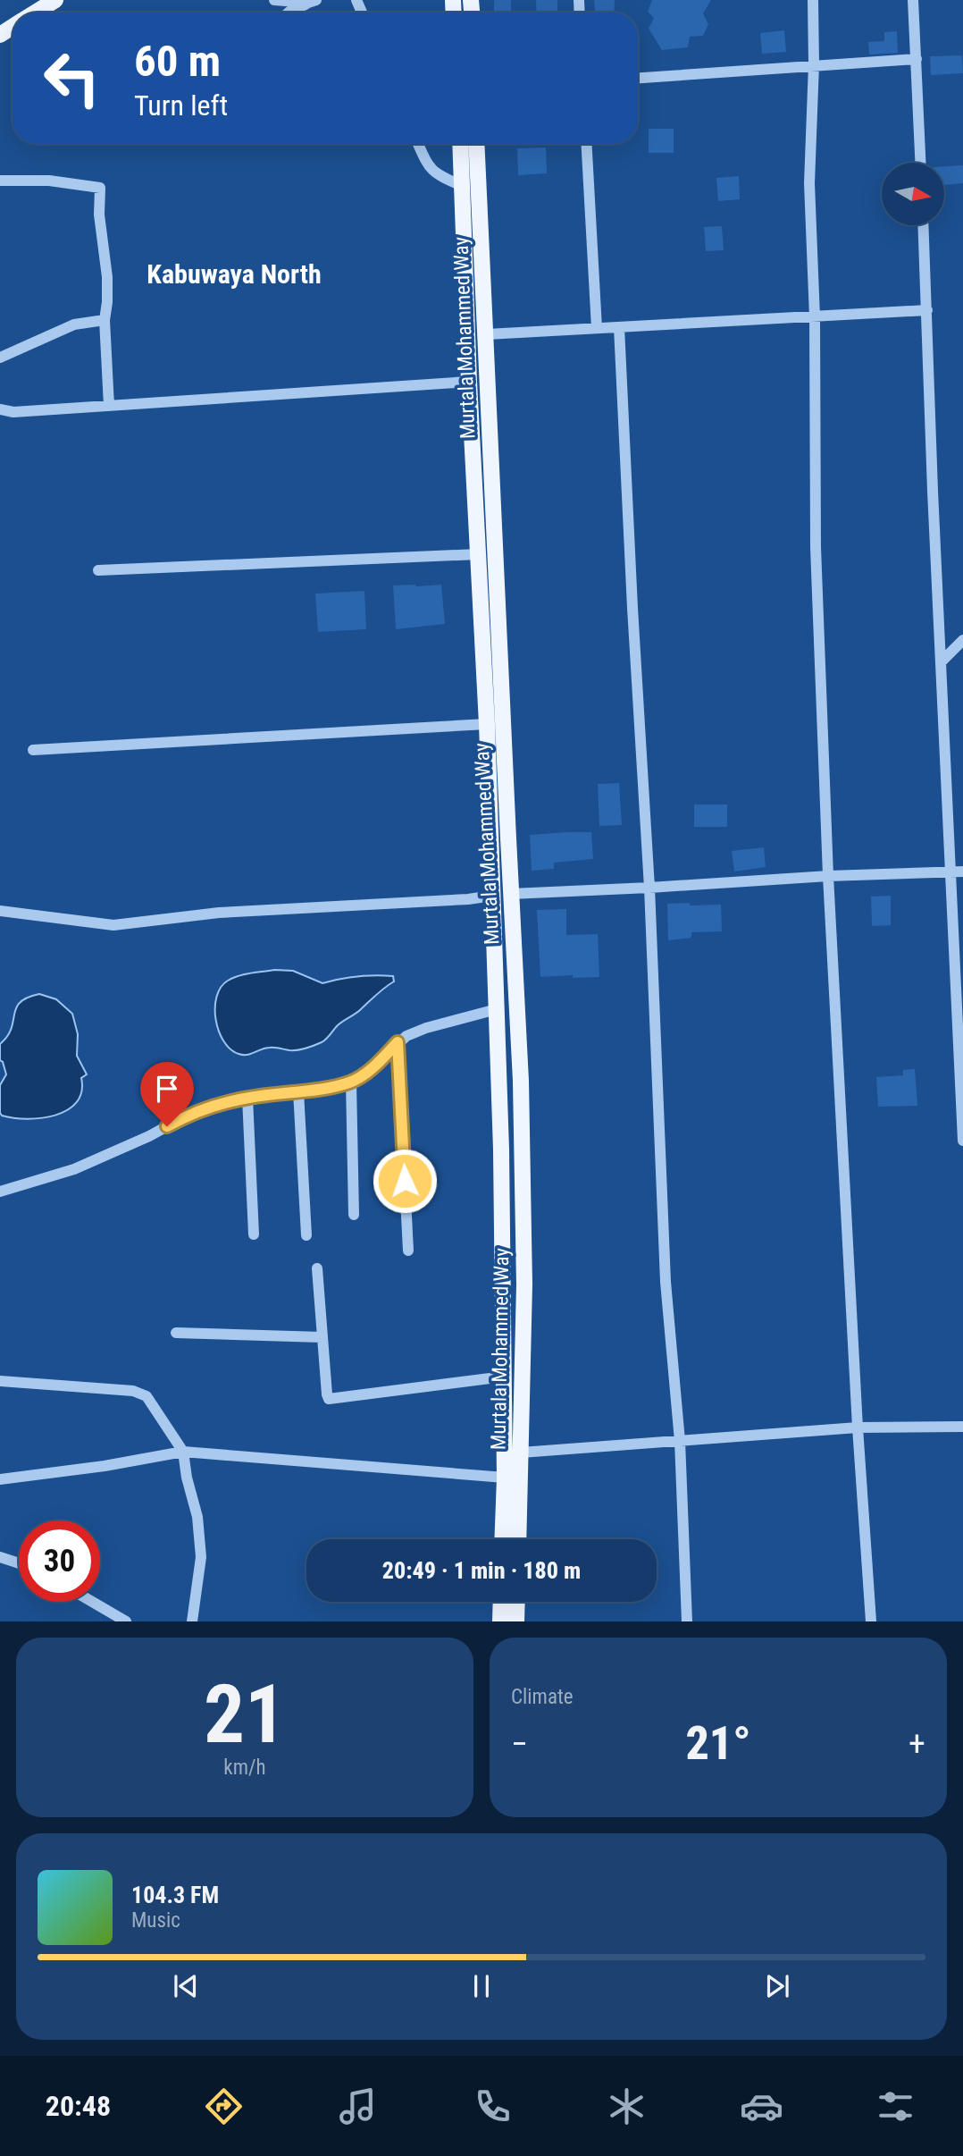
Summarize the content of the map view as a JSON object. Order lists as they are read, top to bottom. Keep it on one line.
{"streets":{"main road":["Murtala Mohammed Way"]},"districts":["Kabuwaya North"],"north":"right","page":{"turn":["60 m","Turn left"],"limit":"30","trip":"20:49 · 1 min · 180 m","tile":[["21","km/h"],"Climate"],"heat":["−","21°","+"],"song":["104.3 FM","Music"],"tabs":"20:48"}}
